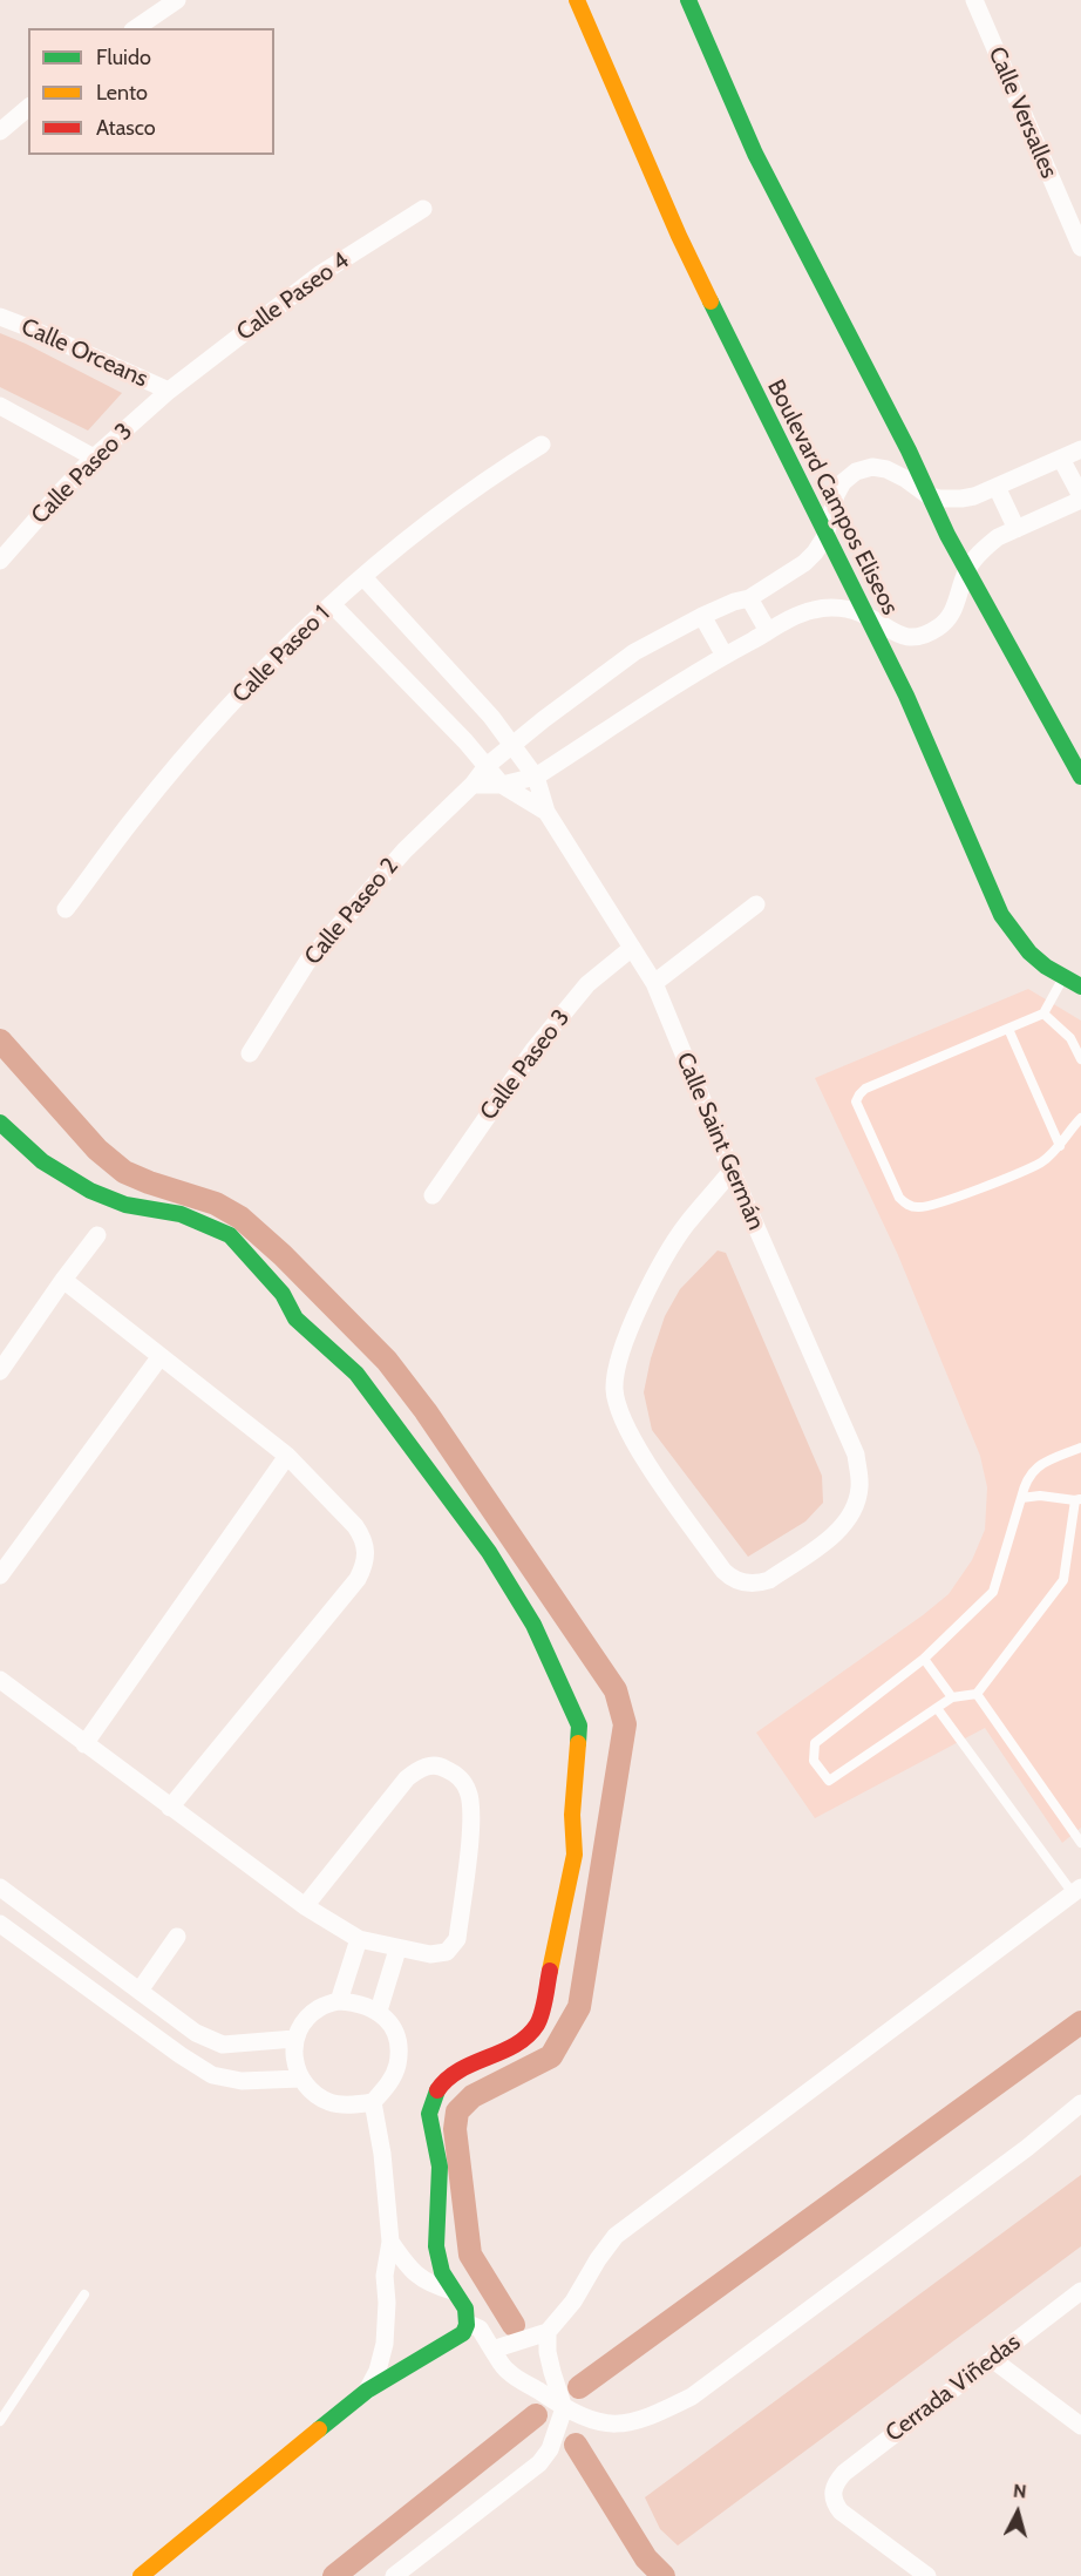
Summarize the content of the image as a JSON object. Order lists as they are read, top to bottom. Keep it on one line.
{"streets":{"main road":["Boulevard Campos Eliseos"],"street":["Calle Versalles","Calle Paseo 4","Calle Orceans","Calle Paseo 3","Calle Paseo 1","Calle Paseo 2","Calle Saint Germán","Cerrada Viñedas"]},"crossings":[["Calle Paseo 4","Calle Orceans"],["Calle Paseo 4","Calle Paseo 3"],["Calle Orceans","Calle Paseo 3"],["Calle Paseo 3","Calle Saint Germán"],["Boulevard Campos Eliseos","Calle Paseo 2"],["Calle Paseo 1","Calle Saint Germán"],["Calle Paseo 2","Calle Saint Germán"]],"legend":["Fluido","Lento","Atasco"],"north":"top"}
